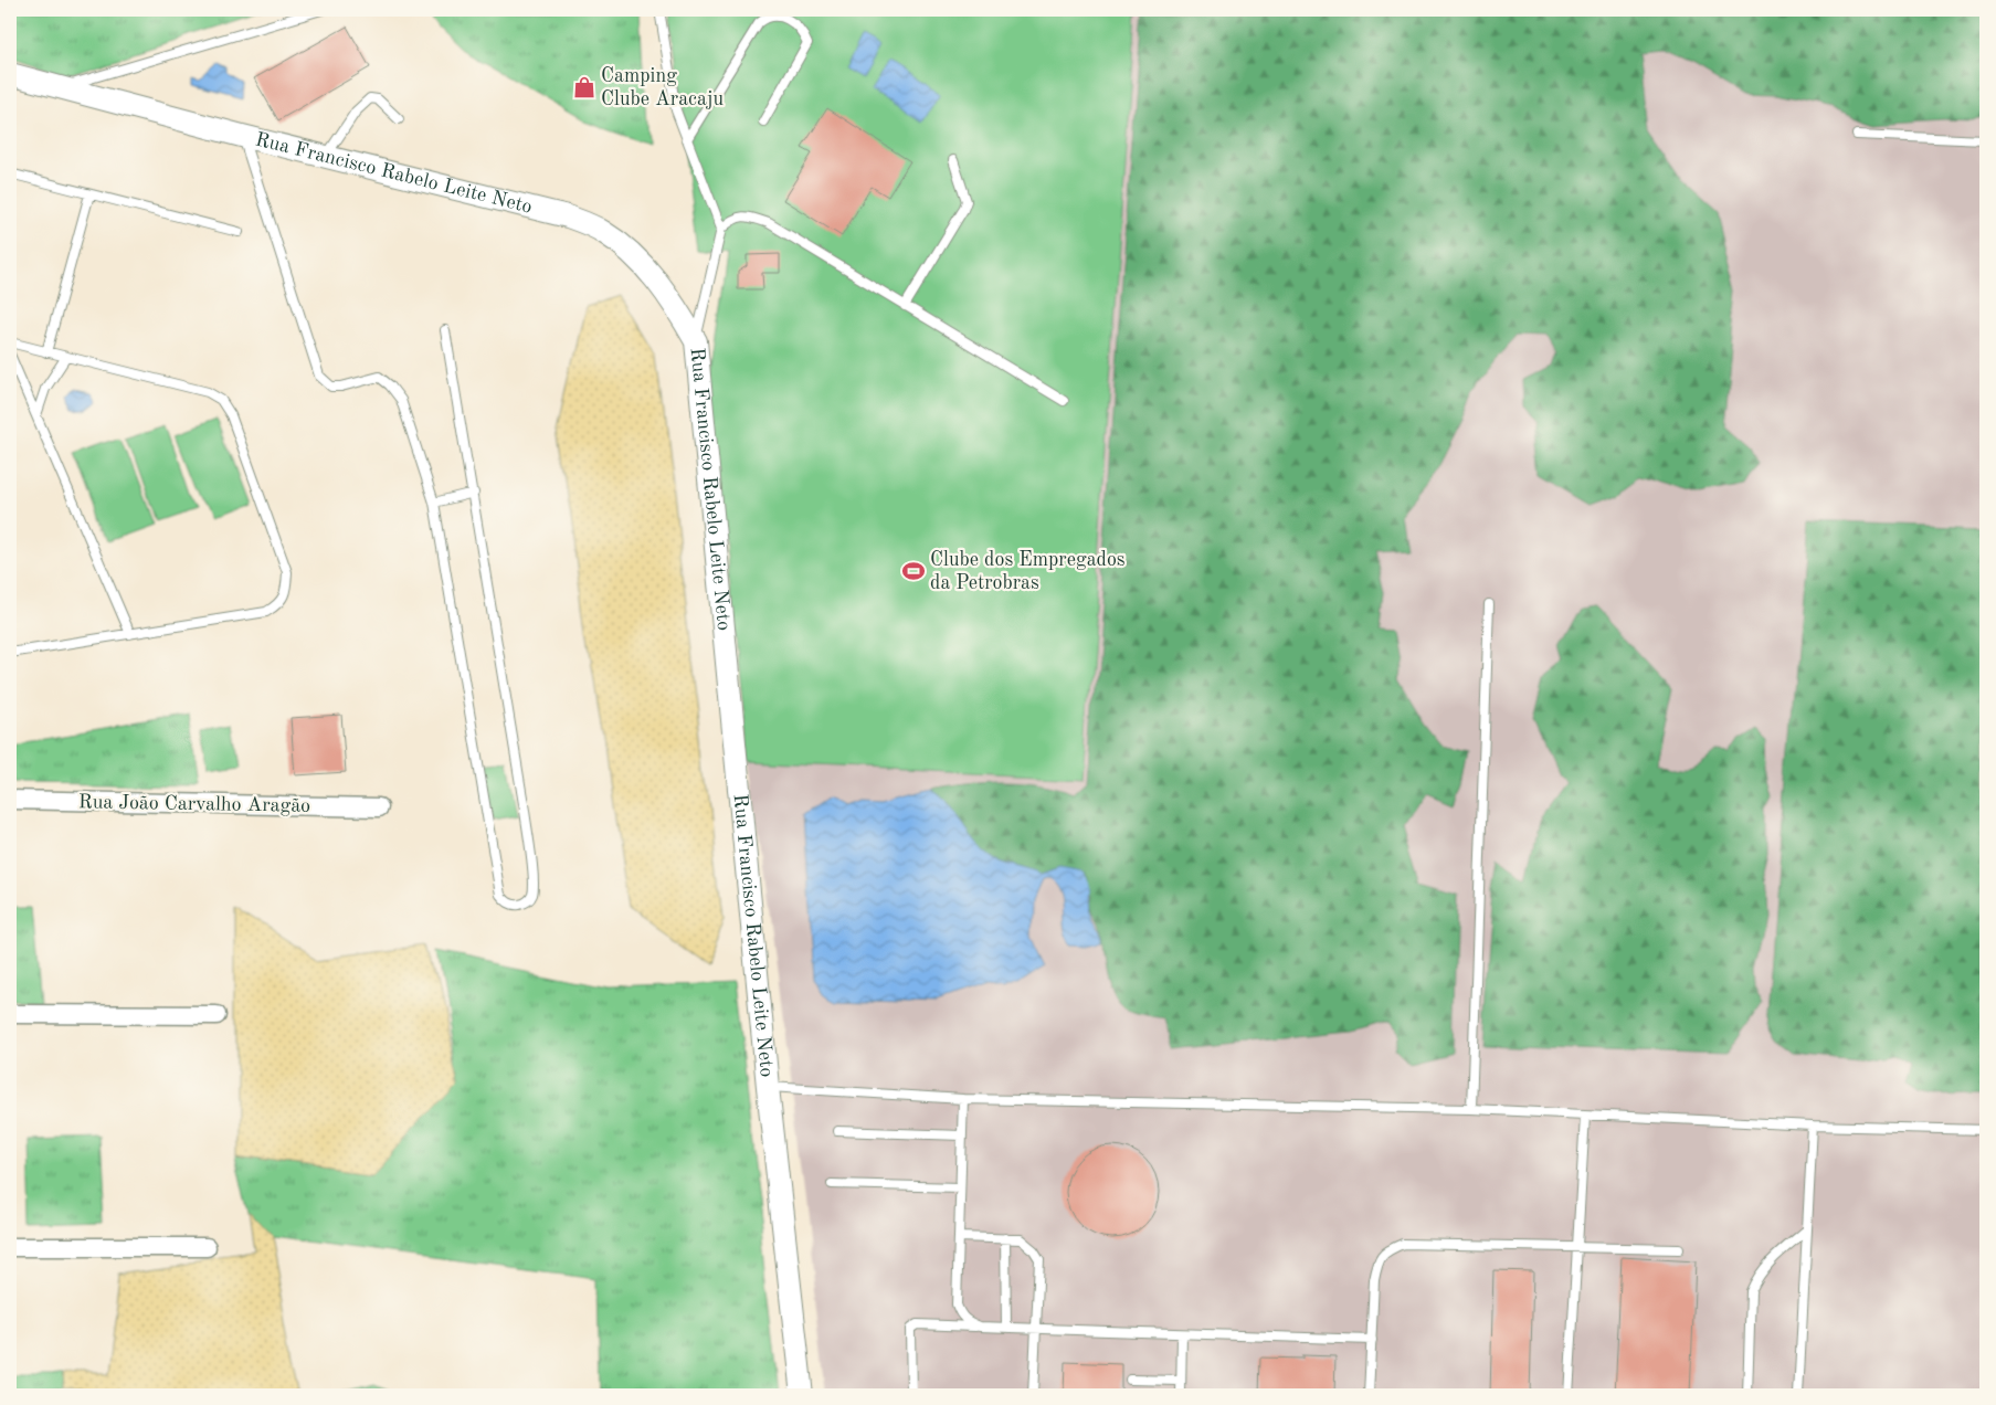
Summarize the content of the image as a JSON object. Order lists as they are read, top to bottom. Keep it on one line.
{"streets":{"street":["Rua Francisco Rabelo Leite Neto","Rua João Carvalho Aragão"]},"places":{"shop":["Camping Clube Aracaju"],"sports":["Clube dos Empregados da Petrobras"]}}
